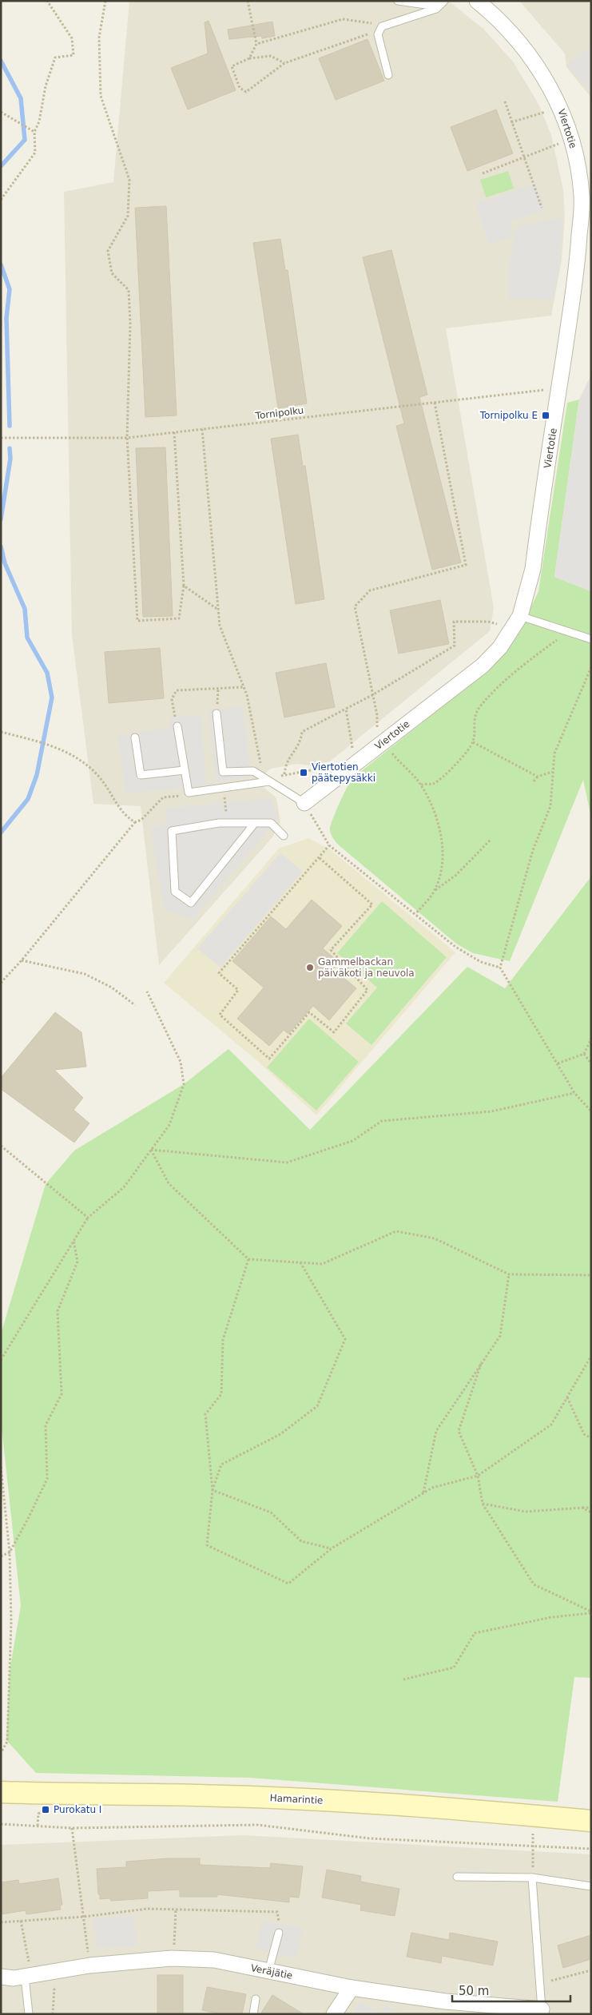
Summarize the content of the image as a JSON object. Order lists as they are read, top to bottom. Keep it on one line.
{"streets":{"street":["Viertotie","Hamarintie","Veräjätie"],"path":["Tornipolku"]},"crossings":[["Viertotie","Tornipolku"]],"places":{"transit":["Tornipolku E","Viertotien päätepysäkki","Purokatu I"],"other":["Gammelbackan päiväkoti ja neuvola"]},"scale_bar":"50 m"}
